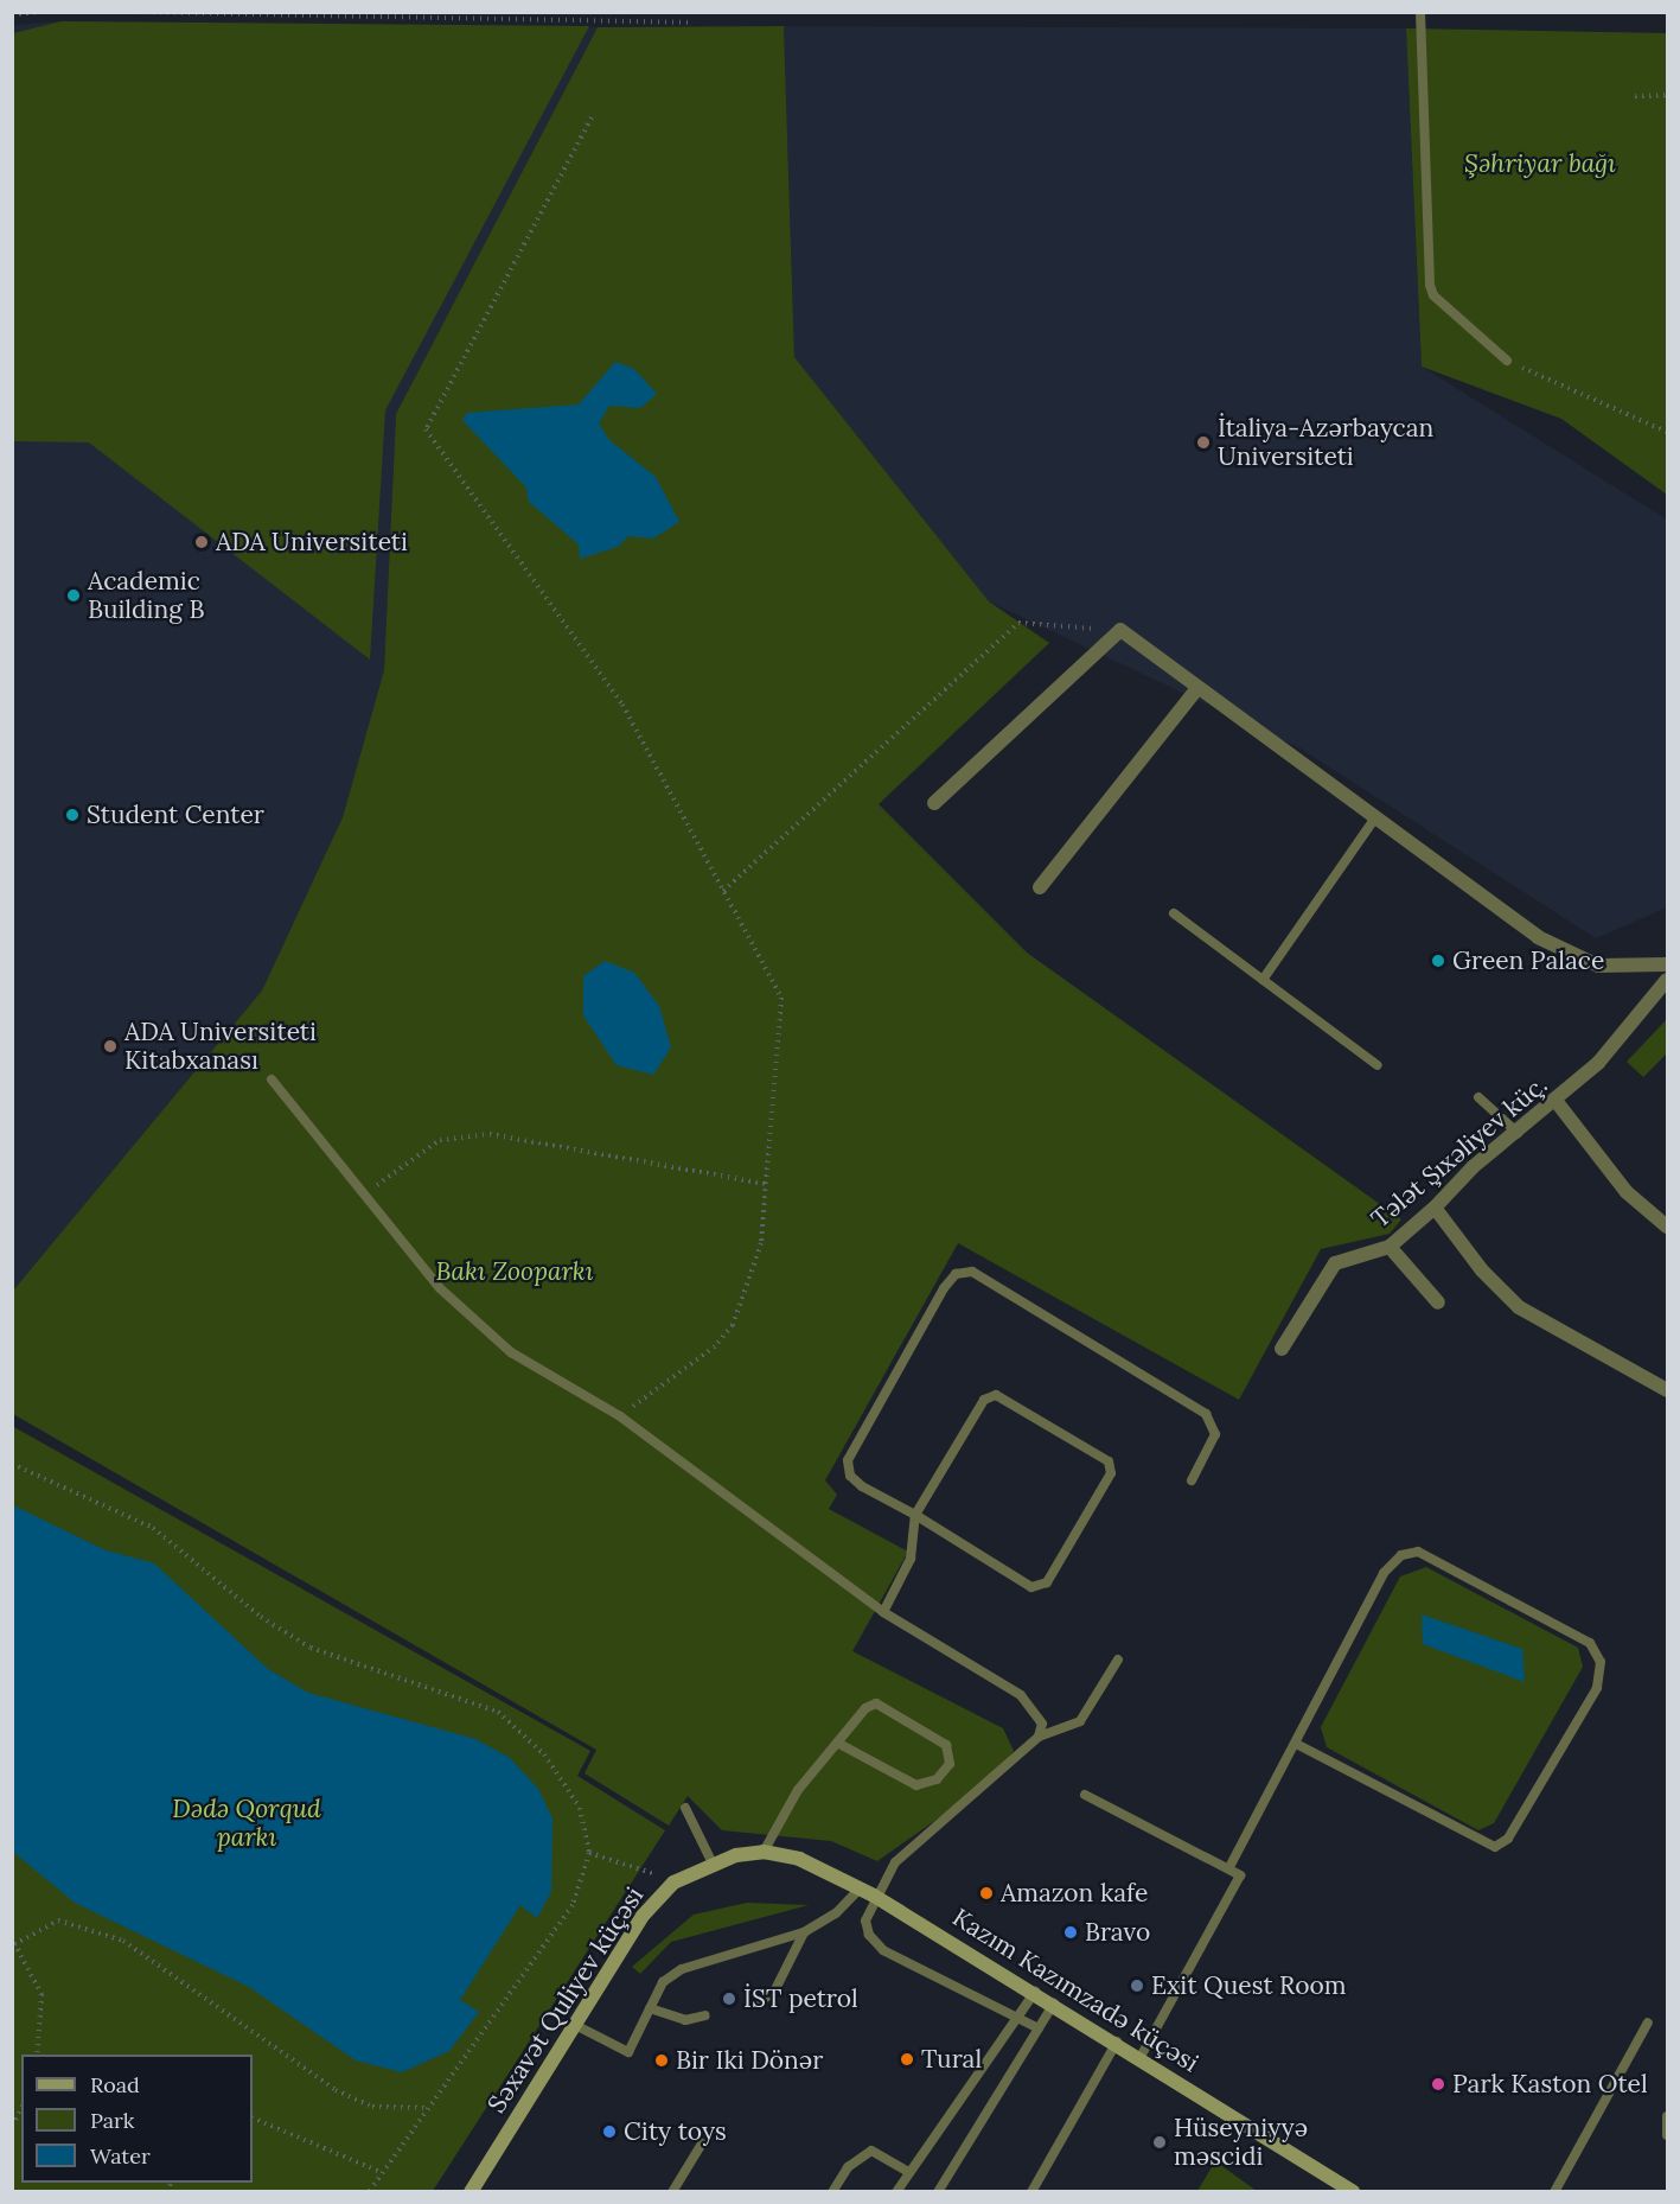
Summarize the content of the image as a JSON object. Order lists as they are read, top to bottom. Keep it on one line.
{"streets":{"main road":["Kazım Kazımzadə küçəsi","Səxavət Quliyev küçəsi"],"street":["Tələt Şıxəliyev küç."]},"crossings":[["Kazım Kazımzadə küçəsi","Səxavət Quliyev küçəsi"]],"parks":["Şəhriyar bağı","Bakı Zooparkı","Dədə Qorqud parkı"],"places":["İtaliya-Azərbaycan Universiteti","ADA Universiteti","Academic Building B","Student Center","Green Palace","ADA Universiteti Kitabxanası","Amazon kafe","Bravo","Exit Quest Room","İST petrol","Tural","Bir Iki Dönər","Park Kaston Otel","City toys","Hüseyniyyə məscidi"],"legend":["Road","Park","Water"]}
